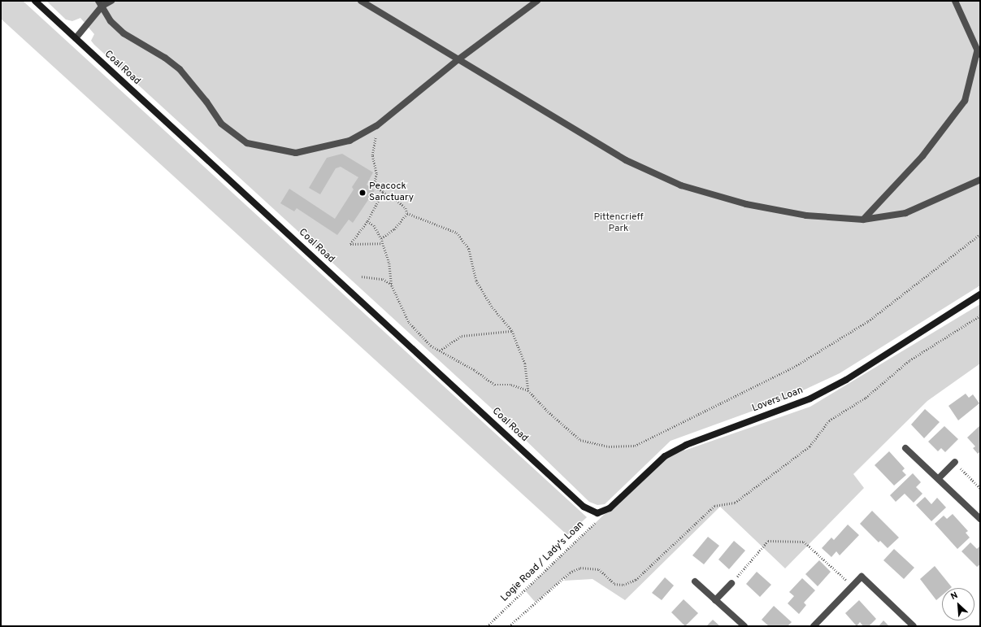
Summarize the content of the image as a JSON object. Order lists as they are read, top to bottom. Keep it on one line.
{"streets":{"street":["Coal Road","Lovers Loan"],"path":["Logie Road / Lady's Loan"]},"crossings":[["Coal Road","Lovers Loan"]],"parks":["Pittencrieff Park"],"places":["Peacock Sanctuary"],"north":"top left"}
